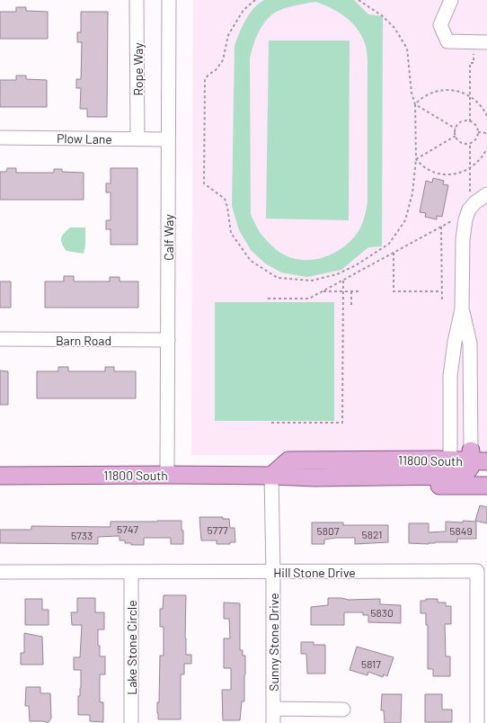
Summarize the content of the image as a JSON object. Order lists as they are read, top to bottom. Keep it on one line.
{"streets":{"main road":["11800 South"],"street":["Rope Way","Plow Lane","Calf Way","Barn Road","Hill Stone Drive","Sunny Stone Drive","Lake Stone Circle"]},"crossings":[["Rope Way","Plow Lane"],["Plow Lane","Calf Way"],["Calf Way","Barn Road"],["Calf Way","11800 South"],["11800 South","Sunny Stone Drive"],["Hill Stone Drive","Sunny Stone Drive"],["Hill Stone Drive","Lake Stone Circle"]],"house_numbers":["5747","5777","5807","5849","5821","5733","5830","5817"]}
